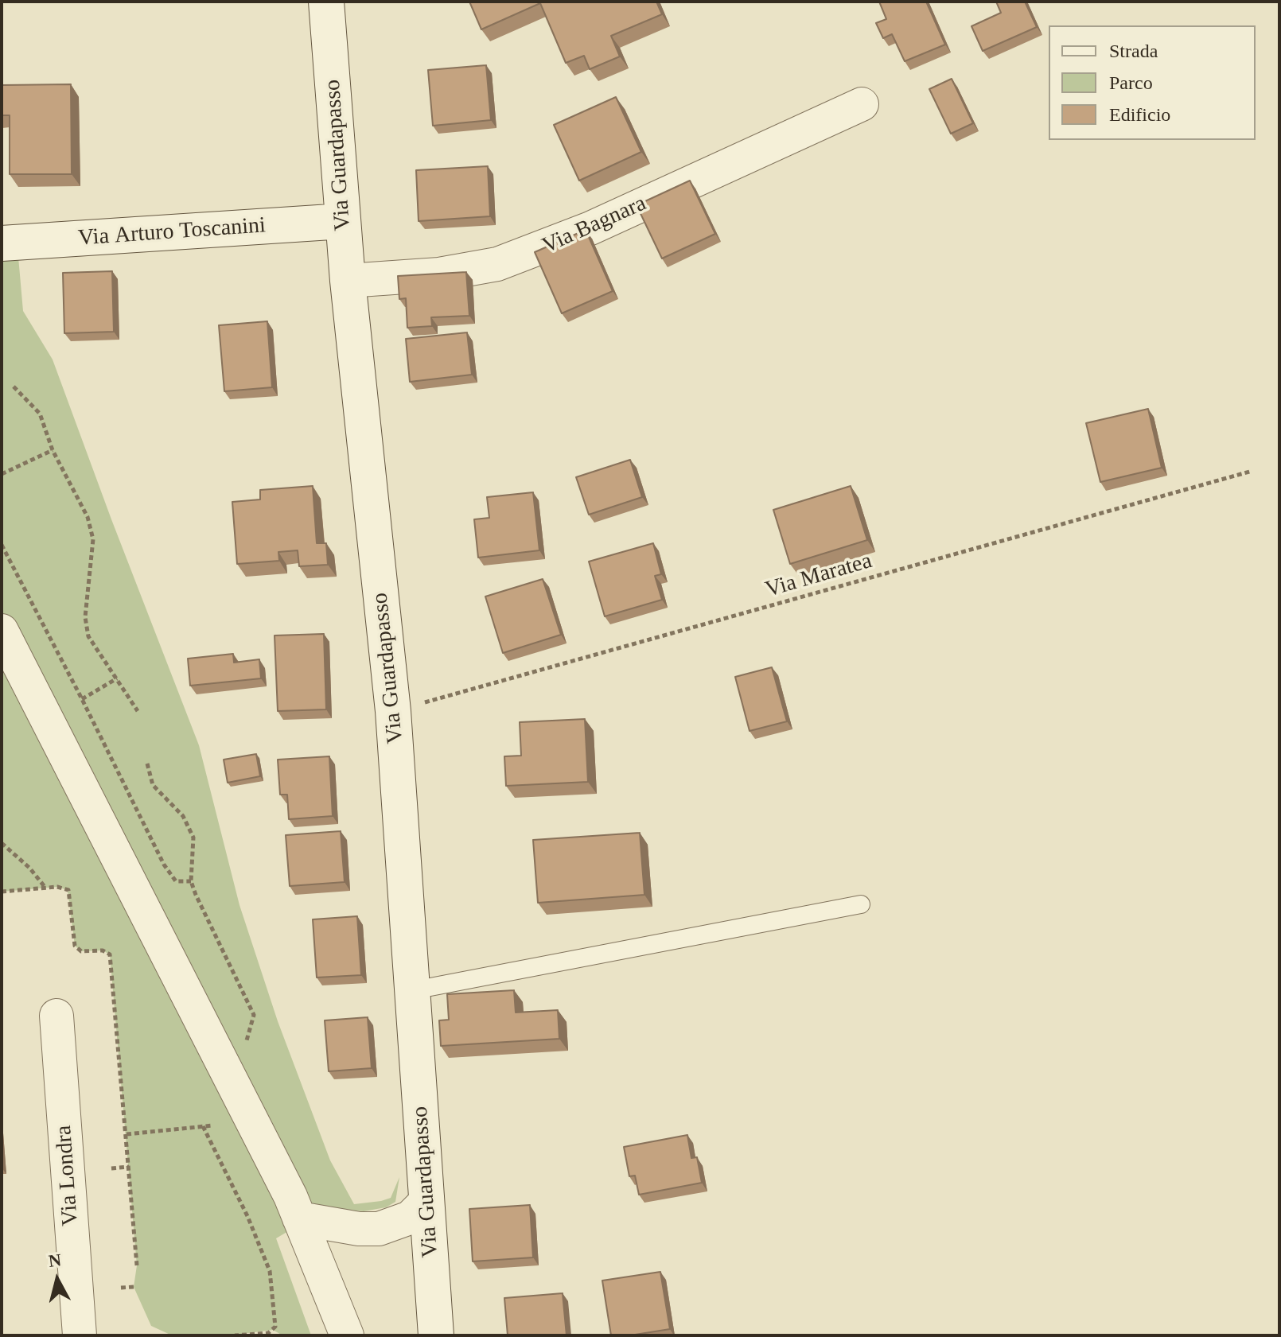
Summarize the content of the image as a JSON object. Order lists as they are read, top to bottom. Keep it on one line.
{"streets":{"street":["Via Guardapasso","Via Bagnara","Via Arturo Toscanini","Via Londra"],"path":["Via Maratea"]},"crossings":[["Via Guardapasso","Via Bagnara"],["Via Guardapasso","Via Arturo Toscanini"],["Via Guardapasso","Via Maratea"]],"legend":["Strada","Parco","Edificio"],"north":"top"}
